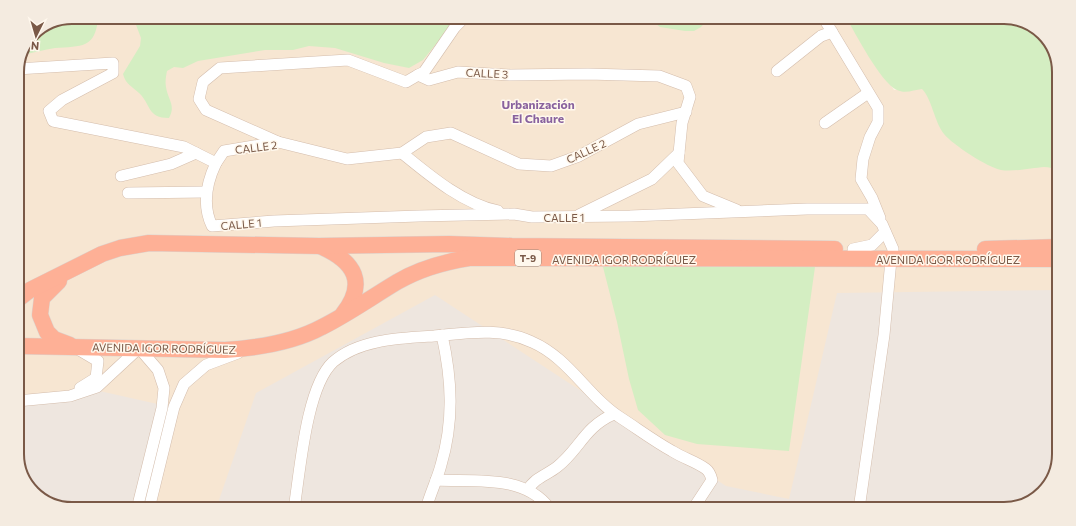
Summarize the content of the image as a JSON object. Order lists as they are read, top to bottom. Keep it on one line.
{"streets":{"highway":["T-9","AVENIDA IGOR RODRÍGUEZ"],"street":["CALLE 3","CALLE 2","CALLE 1"]},"crossings":[["CALLE 3","CALLE 2"],["CALLE 1","AVENIDA IGOR RODRÍGUEZ"],["T-9","AVENIDA IGOR RODRÍGUEZ"]],"districts":["Urbanización El Chaure"],"north":"bottom"}
